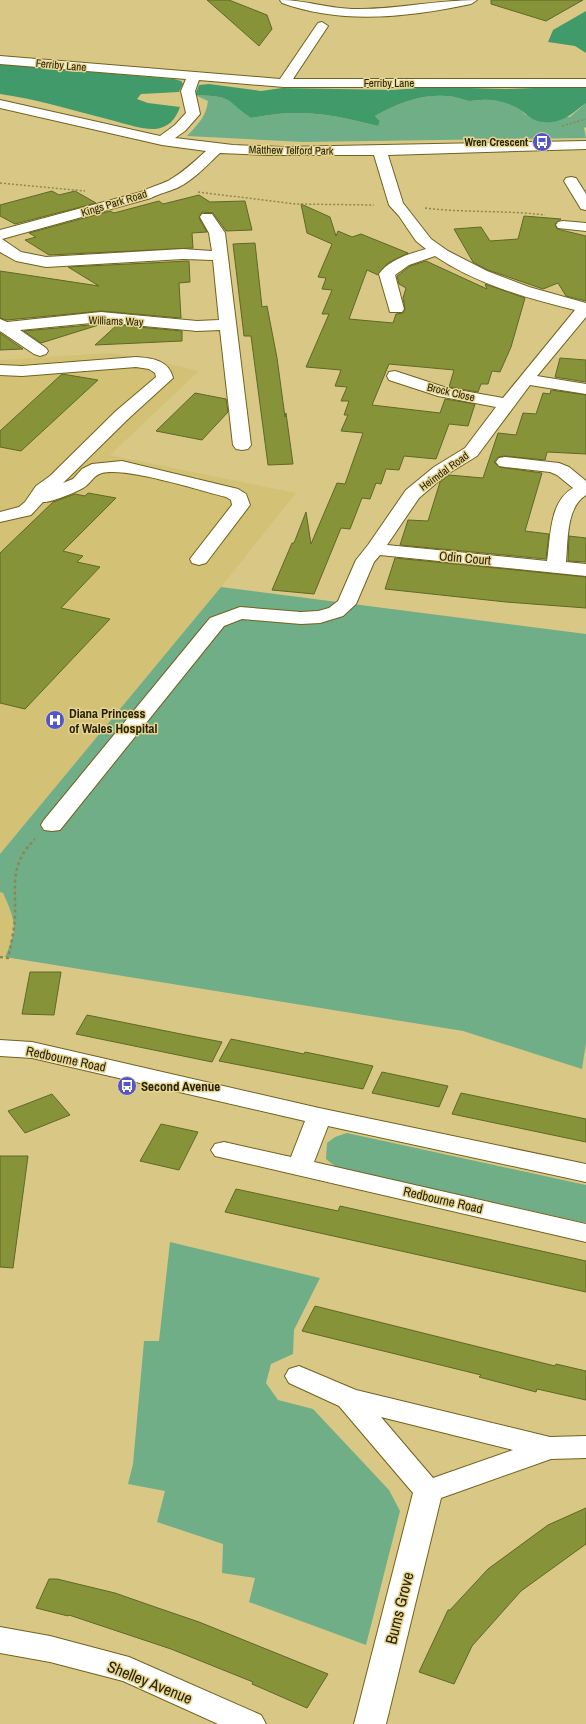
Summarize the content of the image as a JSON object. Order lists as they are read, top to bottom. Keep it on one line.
{"streets":{"street":["Ferriby Lane","Matthew Telford Park","Kings Park Road","Williams Way","Brock Close","Heimdal Road","Odin Court","Redbourne Road","Burns Grove","Shelley Avenue"]},"crossings":[["Matthew Telford Park","Kings Park Road"],["Brock Close","Heimdal Road"],["Heimdal Road","Odin Court"]],"places":{"bus stop":["Wren Crescent","Second Avenue"],"hospital":["Diana Princess of Wales Hospital"]}}
